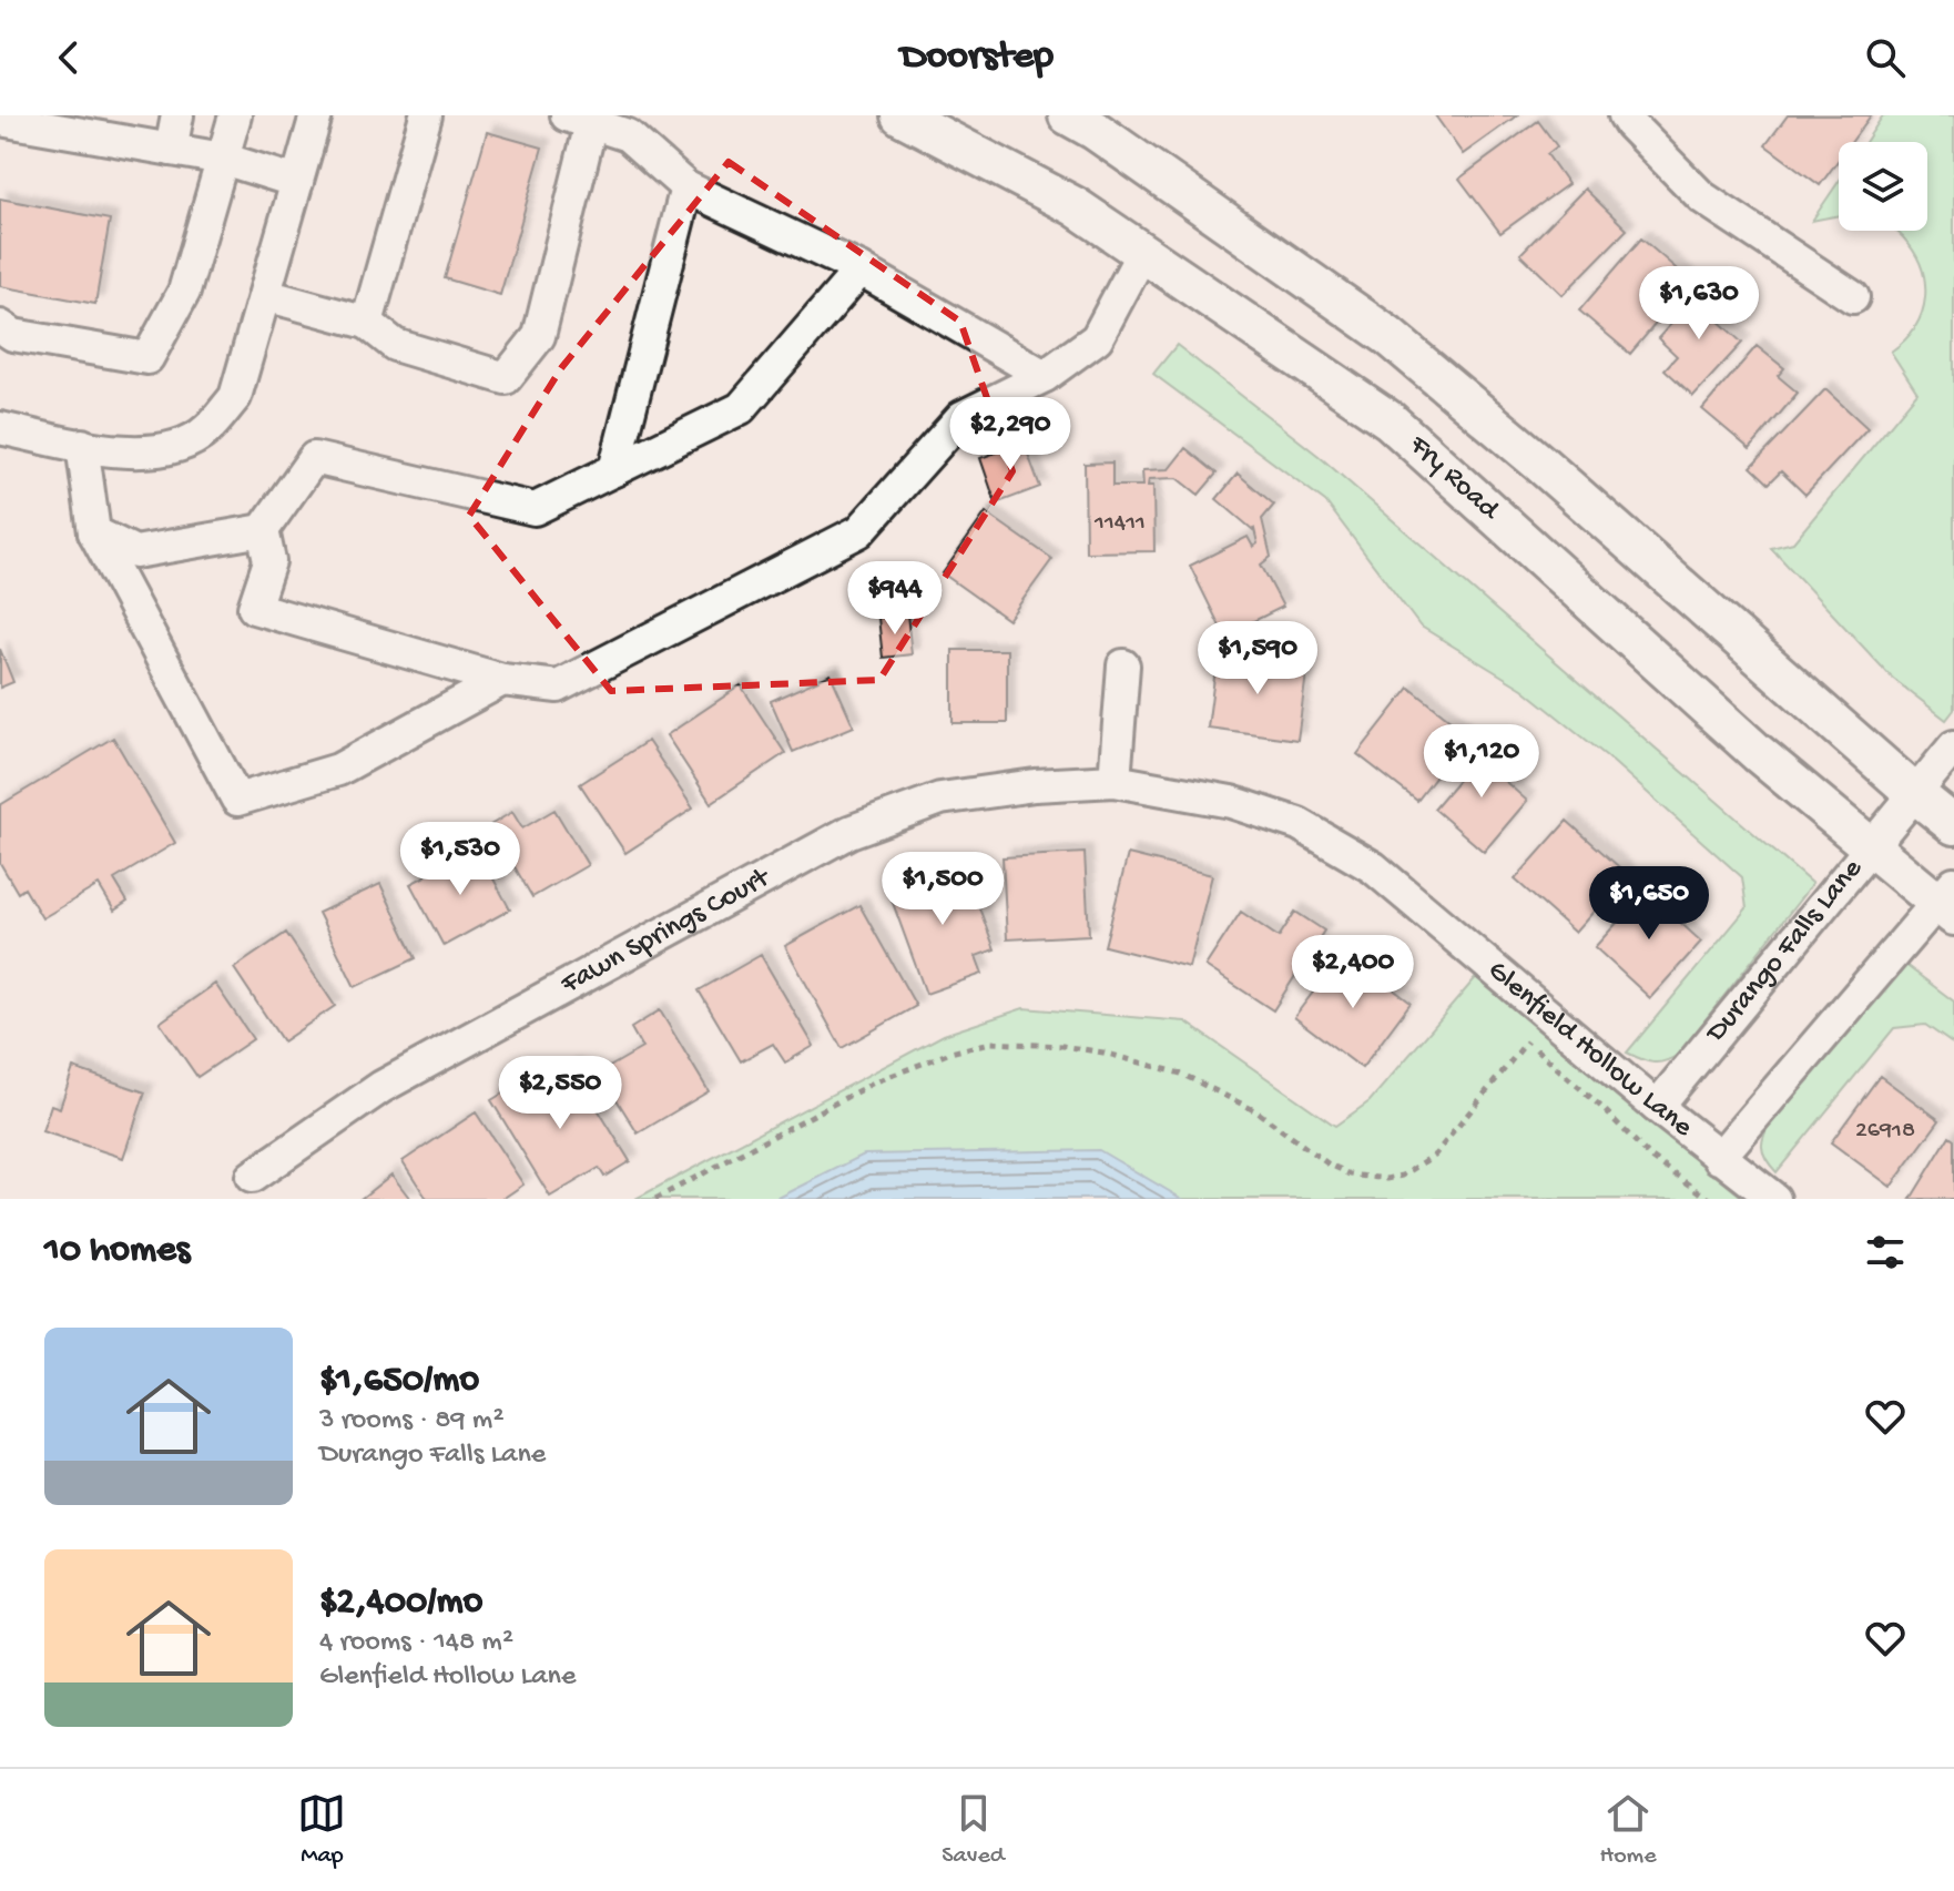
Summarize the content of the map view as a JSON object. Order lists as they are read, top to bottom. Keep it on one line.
{"streets":{"main road":["Fry Road"],"street":["Fawn Springs Court","Durango Falls Lane","Glenfield Hollow Lane"]},"crossings":[["Fry Road","Durango Falls Lane"],["Fawn Springs Court","Glenfield Hollow Lane"],["Durango Falls Lane","Glenfield Hollow Lane"]],"house_numbers":["11411","26918"],"page":{"header":"Doorstep","price":["$1,630","$2,290","$944","$1,590","$1,120","$1,530","$1,500","$1,650","$2,400","$2,550"],"heading":"10 homes","list":[{"name":"$1,650/mo","note":"3 rooms · 89 m² · Durango Falls Lane"},{"name":"$2,400/mo","note":"4 rooms · 148 m² · Glenfield Hollow Lane"}],"tabs":["Map","Saved","Home"]}}
